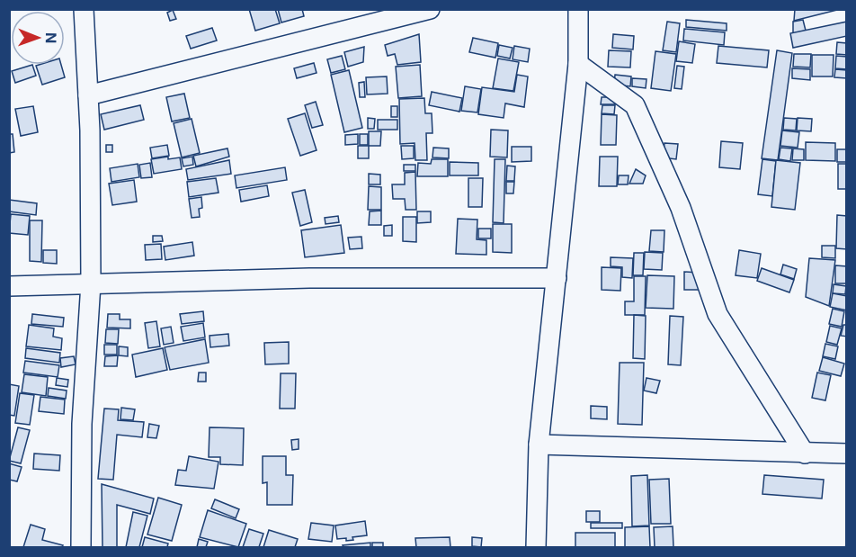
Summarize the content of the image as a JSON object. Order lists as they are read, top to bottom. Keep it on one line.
{"north":"right"}
